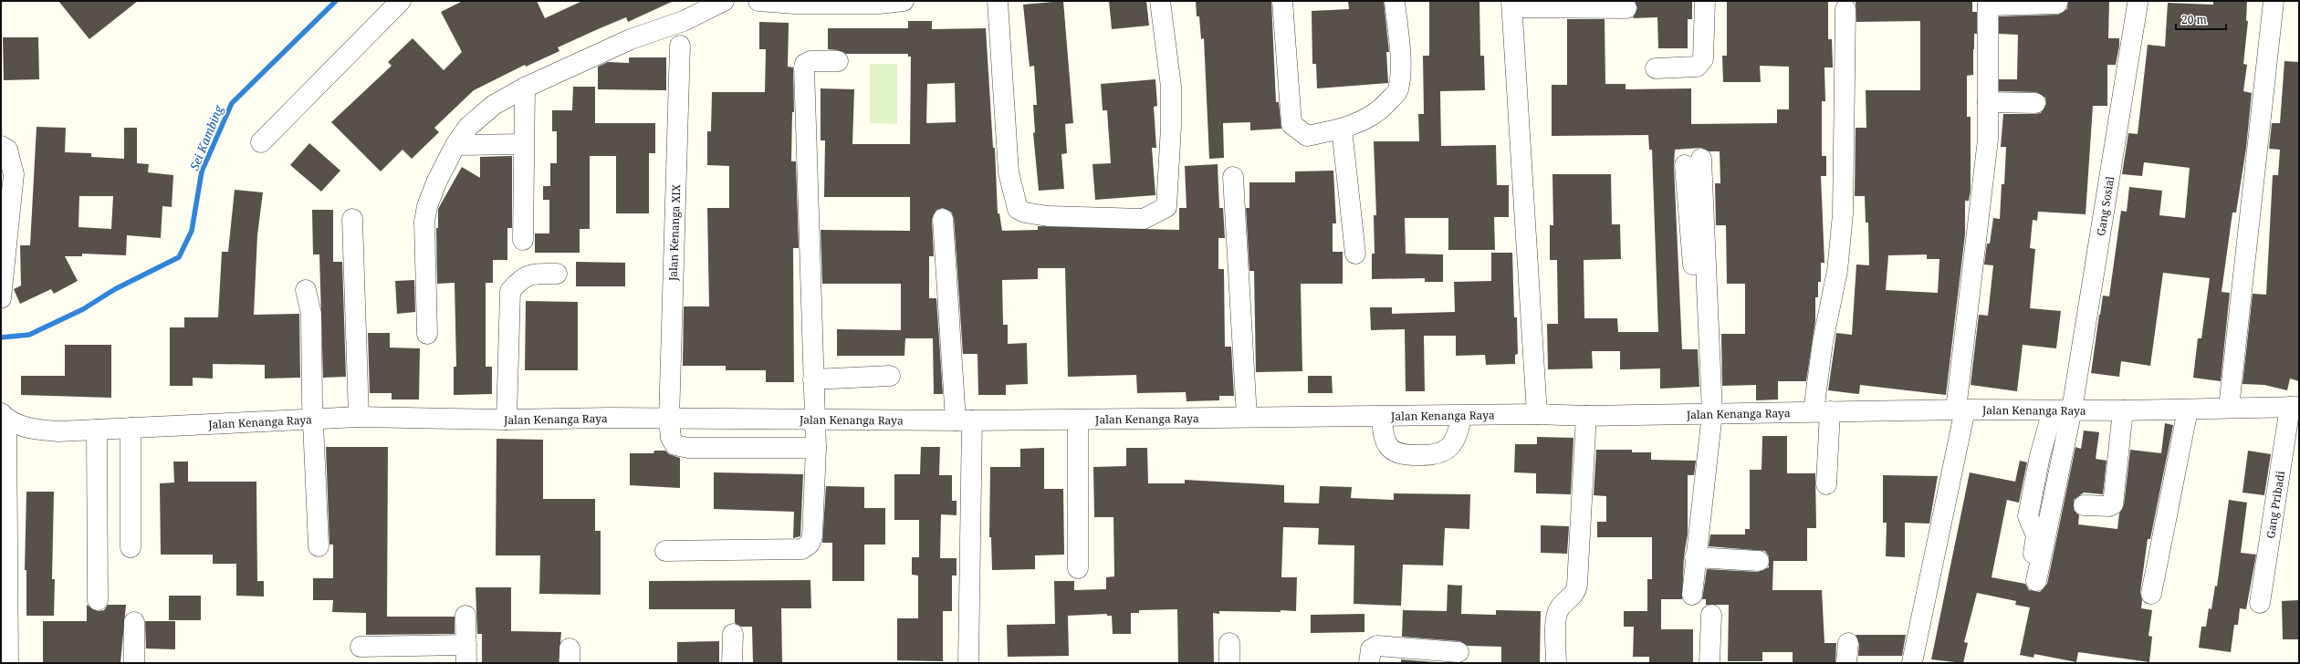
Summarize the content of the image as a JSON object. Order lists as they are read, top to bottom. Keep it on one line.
{"streets":{"street":["Gang Sosial","Jalan Kenanga XIX","Jalan Kenanga Raya","Gang Pribadi"]},"crossings":[["Gang Sosial","Jalan Kenanga Raya"],["Jalan Kenanga XIX","Jalan Kenanga Raya"],["Jalan Kenanga Raya","Gang Pribadi"]],"water":["Sei Kambing"],"scale_bar":"20 m"}
